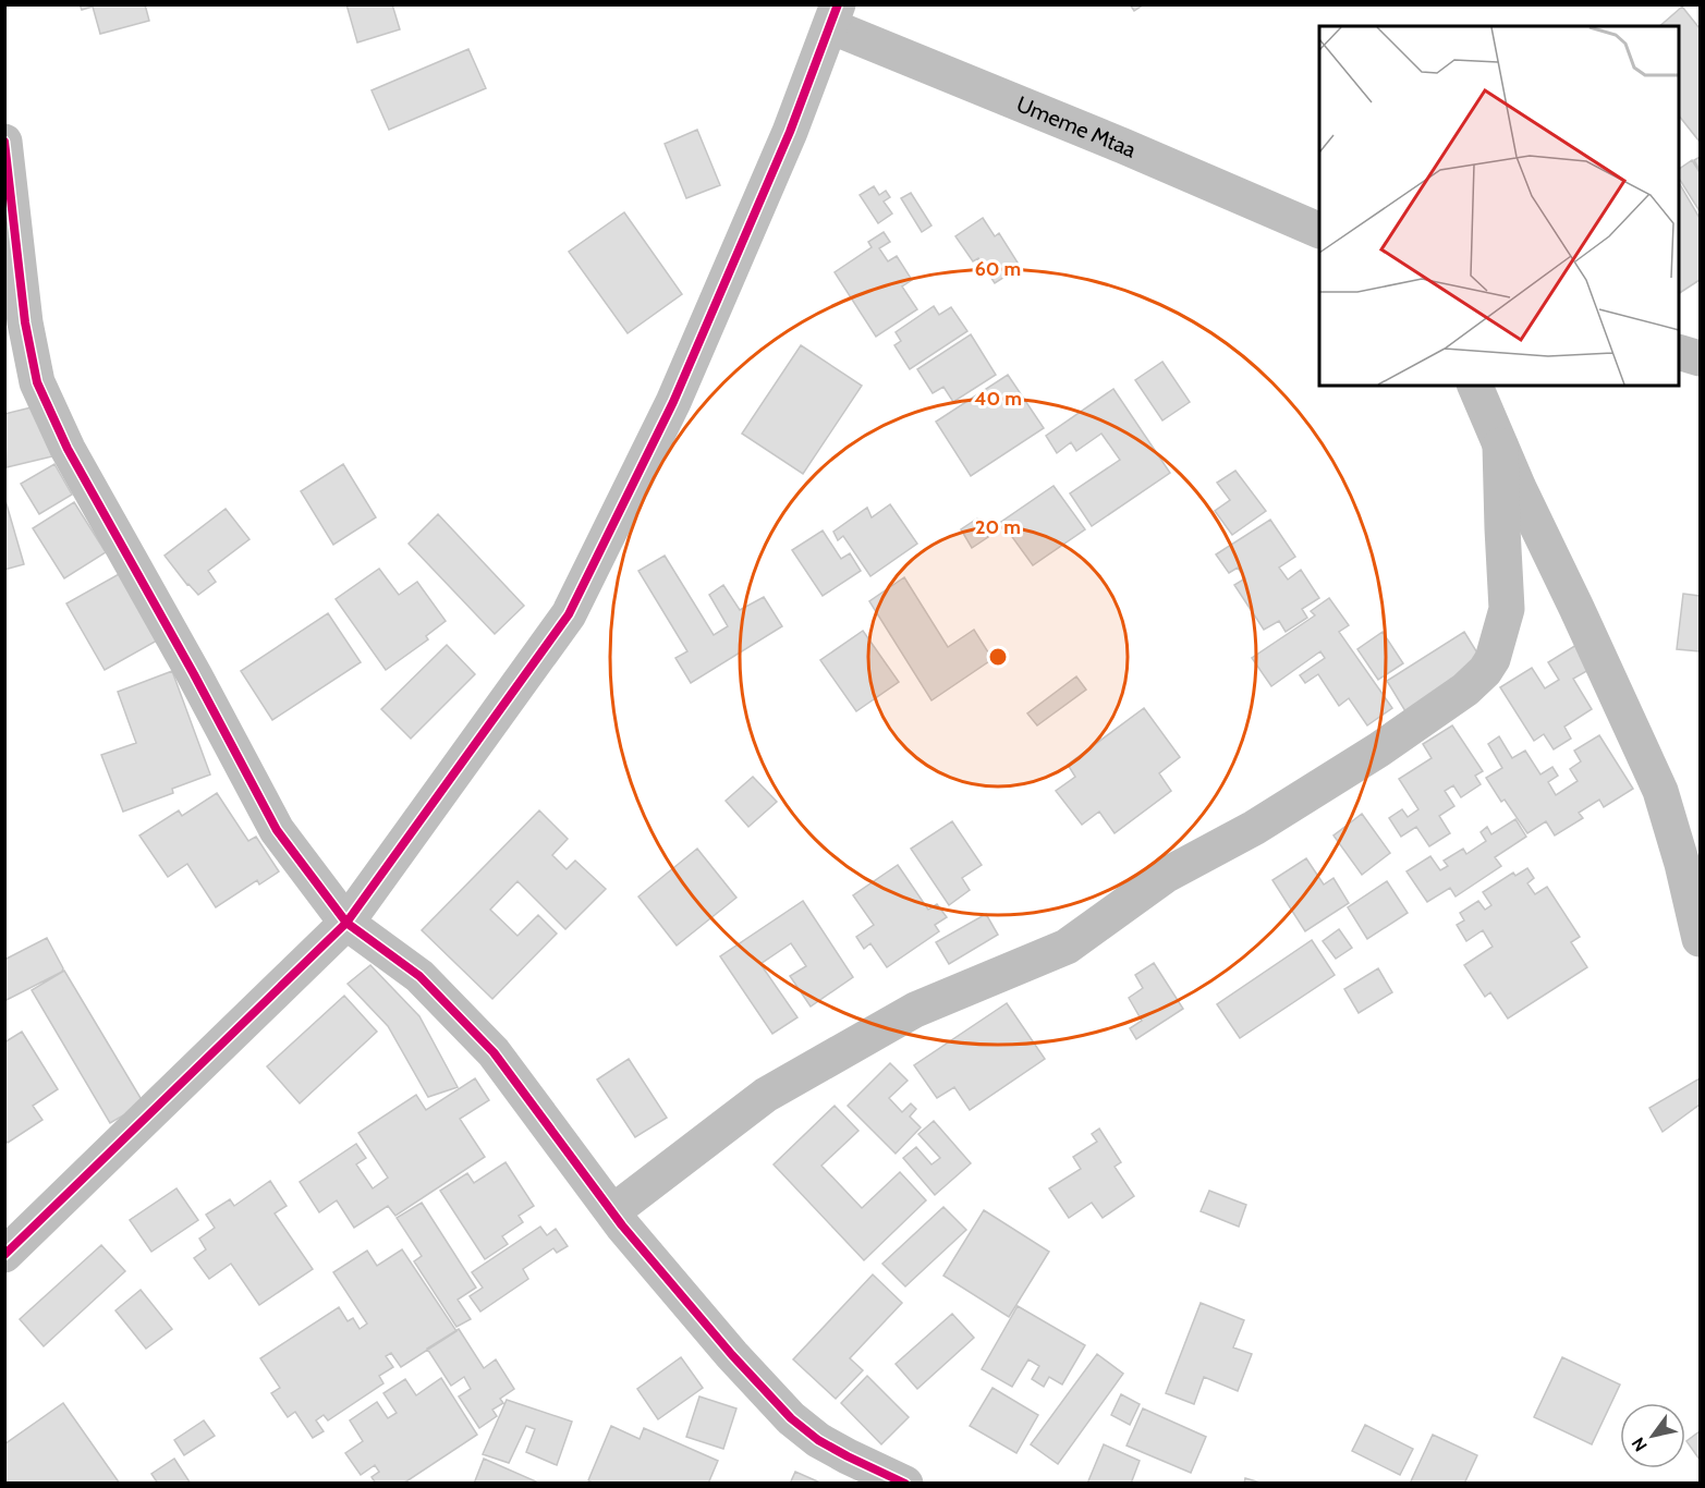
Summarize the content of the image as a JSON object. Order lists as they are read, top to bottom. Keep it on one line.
{"streets":{"street":["Umeme Mtaa"]},"north":"bottom left","rings":["60 m","40 m","20 m"]}
